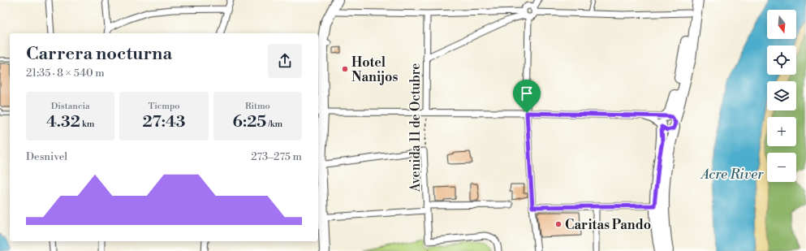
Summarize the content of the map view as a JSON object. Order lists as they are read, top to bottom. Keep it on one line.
{"streets":{"street":["Avenida 11 de Octubre"]},"water":["Acre River"],"places":["Hotel Nanijos","Caritas Pando"],"north":"bottom","page":{"map_buttons":["+","−"],"heading":["Carrera nocturna","21:35 · 8 × 540 m"],"stats":[["Distancia","4.32 km"],["Tiempo","27:43"],["Ritmo","6:25 /km"]],"chart":["Desnivel","273–275 m"]}}
